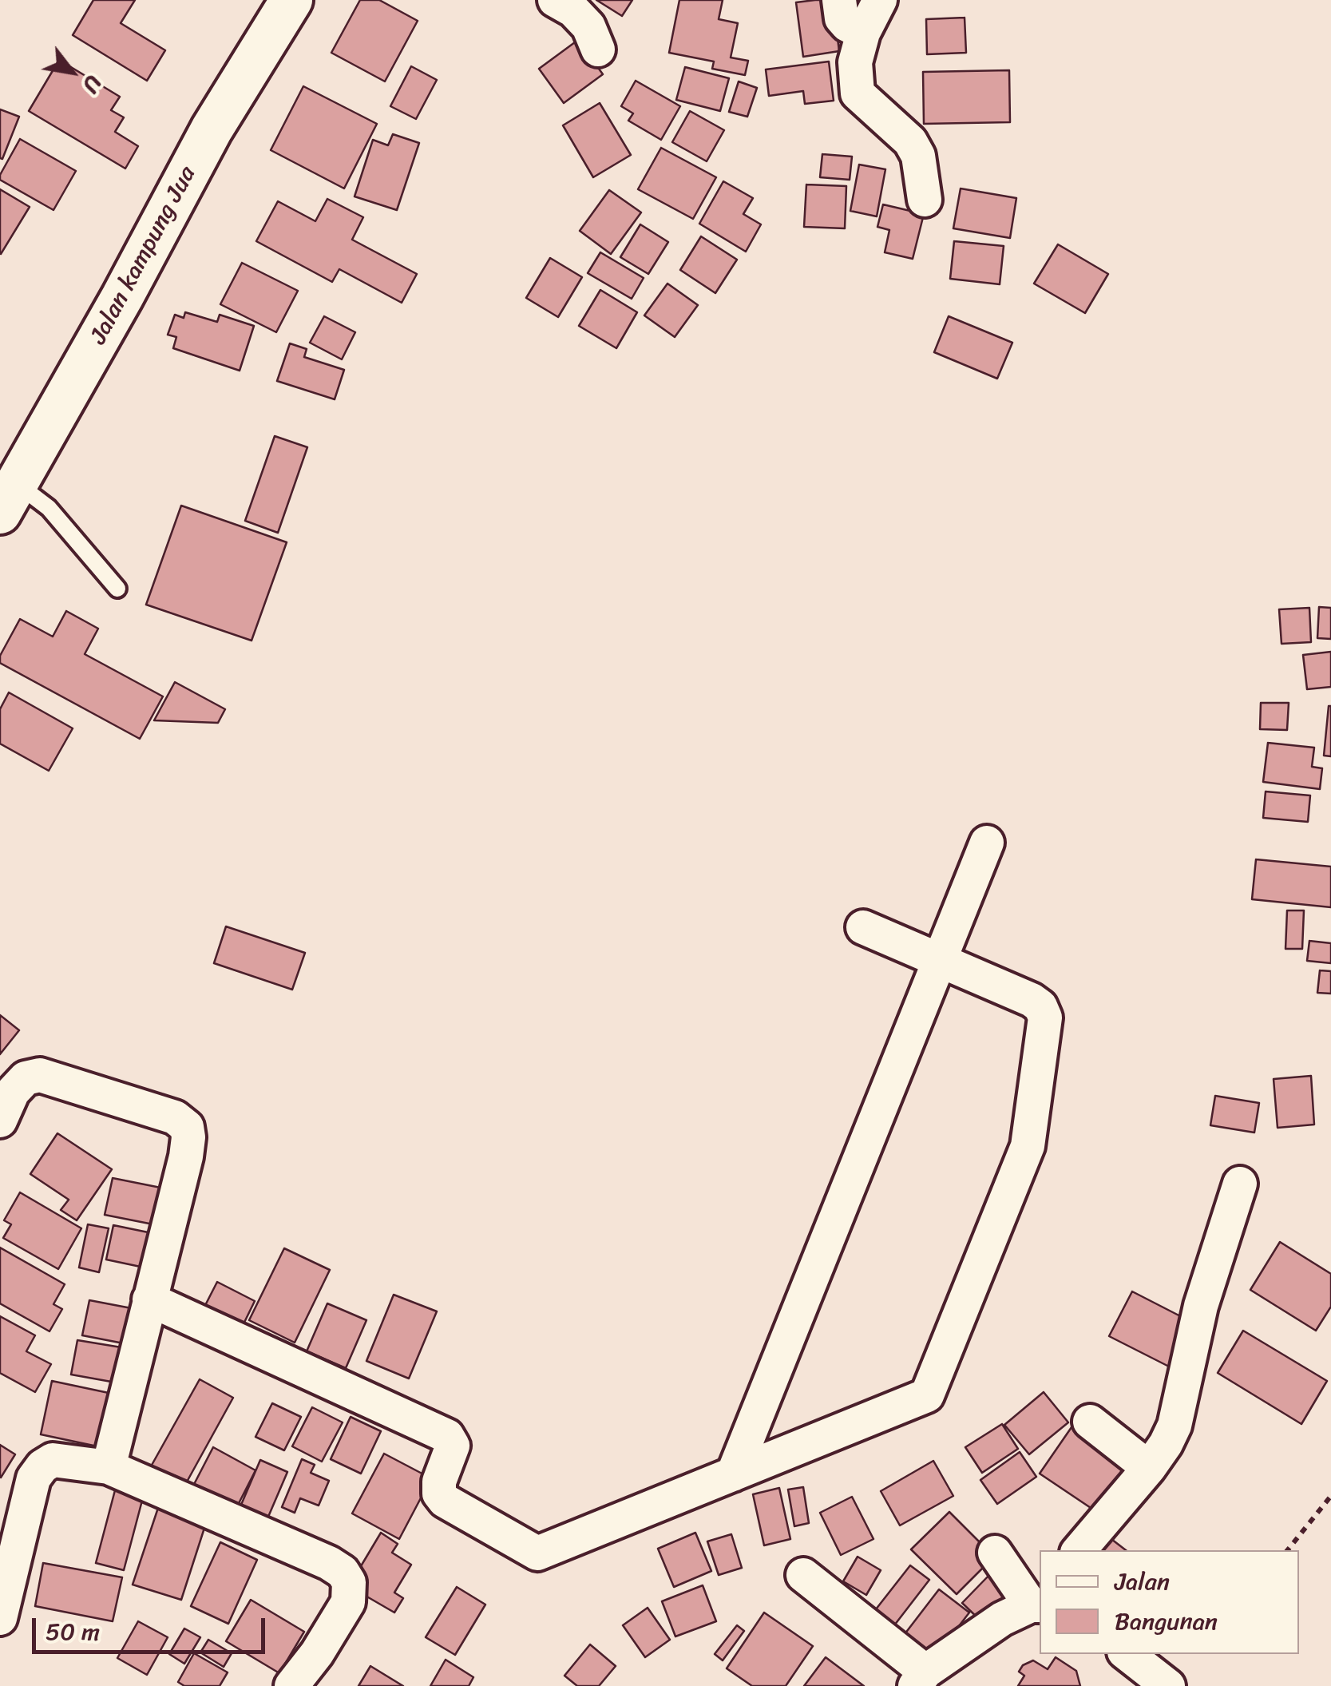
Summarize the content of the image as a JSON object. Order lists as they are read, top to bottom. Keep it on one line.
{"streets":{"street":["Jalan kampung Jua"]},"legend":["Jalan","Bangunan"],"scale_bar":"50 m","north":"bottom right"}
